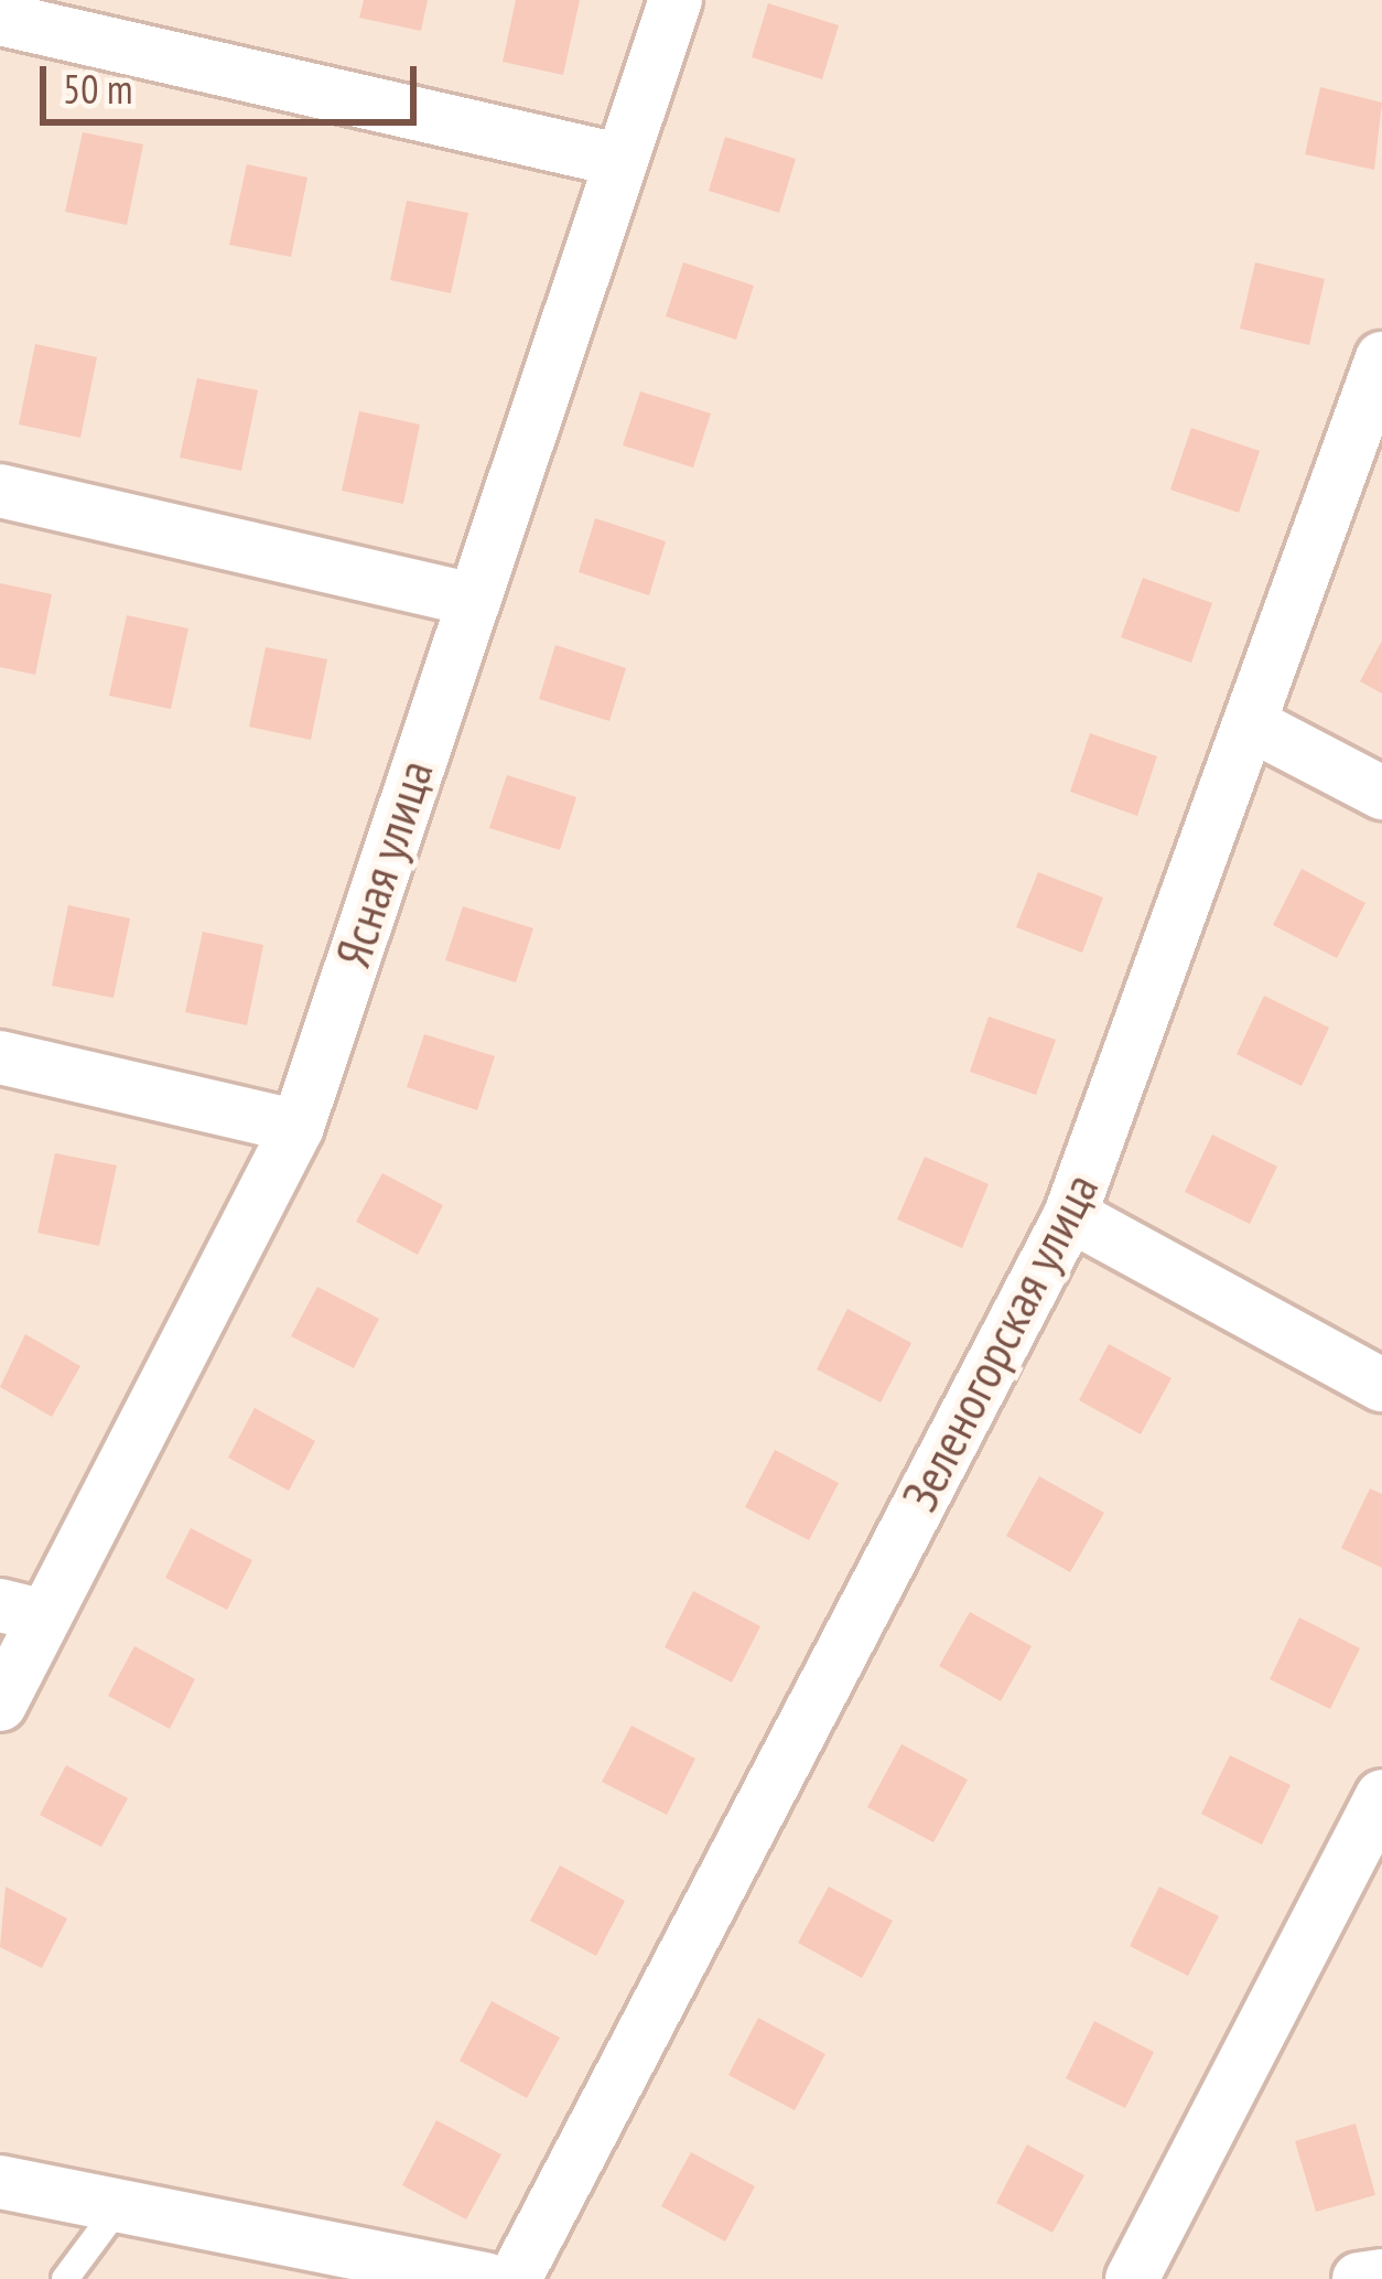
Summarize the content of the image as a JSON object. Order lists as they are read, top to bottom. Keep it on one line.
{"streets":{"street":["Ясная улица","Зеленогорская улица"]},"scale_bar":"50 m"}
